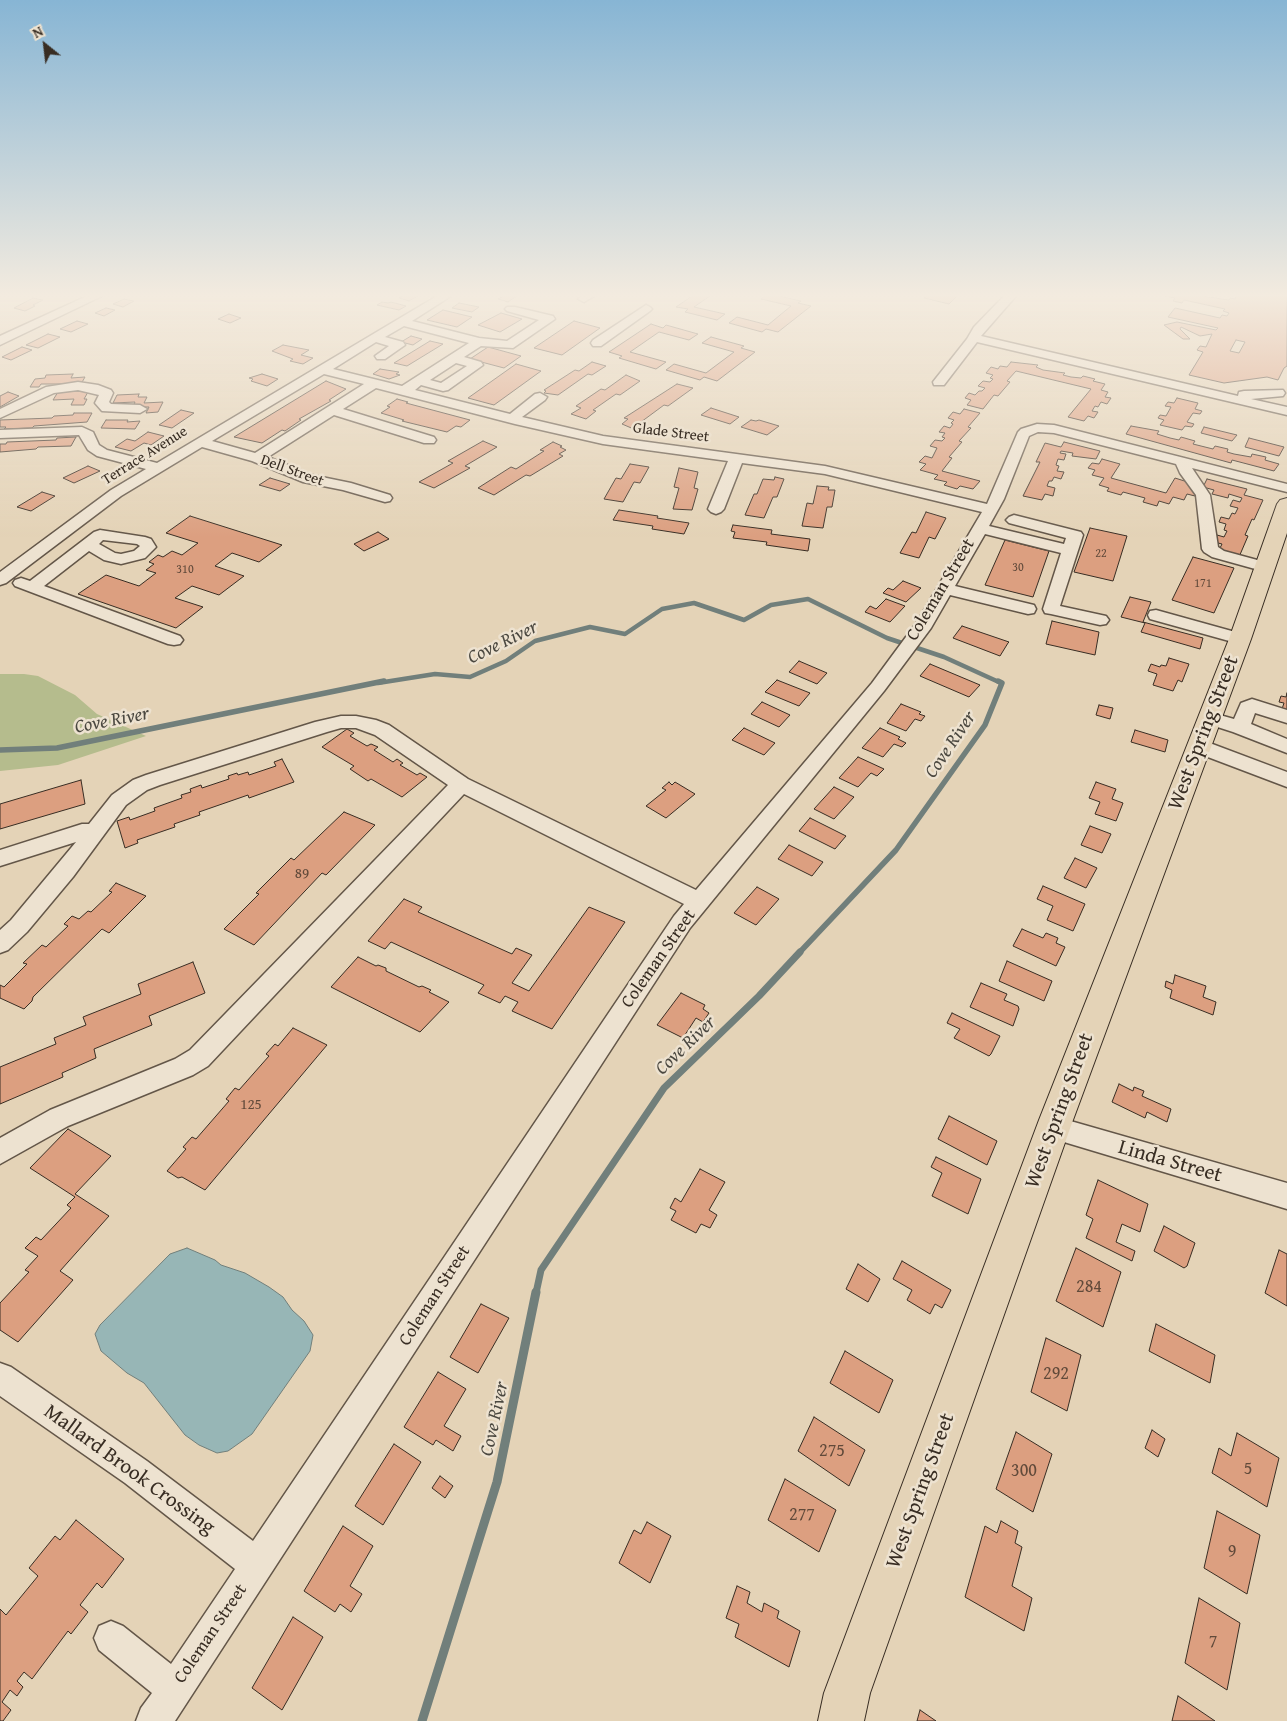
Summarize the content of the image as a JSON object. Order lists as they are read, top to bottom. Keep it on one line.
{"streets":{"main road":["West Spring Street"],"street":["Glade Street","Terrace Avenue","Dell Street","Coleman Street","Linda Street","Mallard Brook Crossing"]},"crossings":[["Glade Street","Coleman Street"],["Terrace Avenue","Dell Street"],["Coleman Street","Mallard Brook Crossing"],["West Spring Street","Linda Street"]],"water":["Cove River"],"house_numbers":["22","30","310","171","89","125","284","292","275","5","300","277","9","7"],"north":"top left"}
